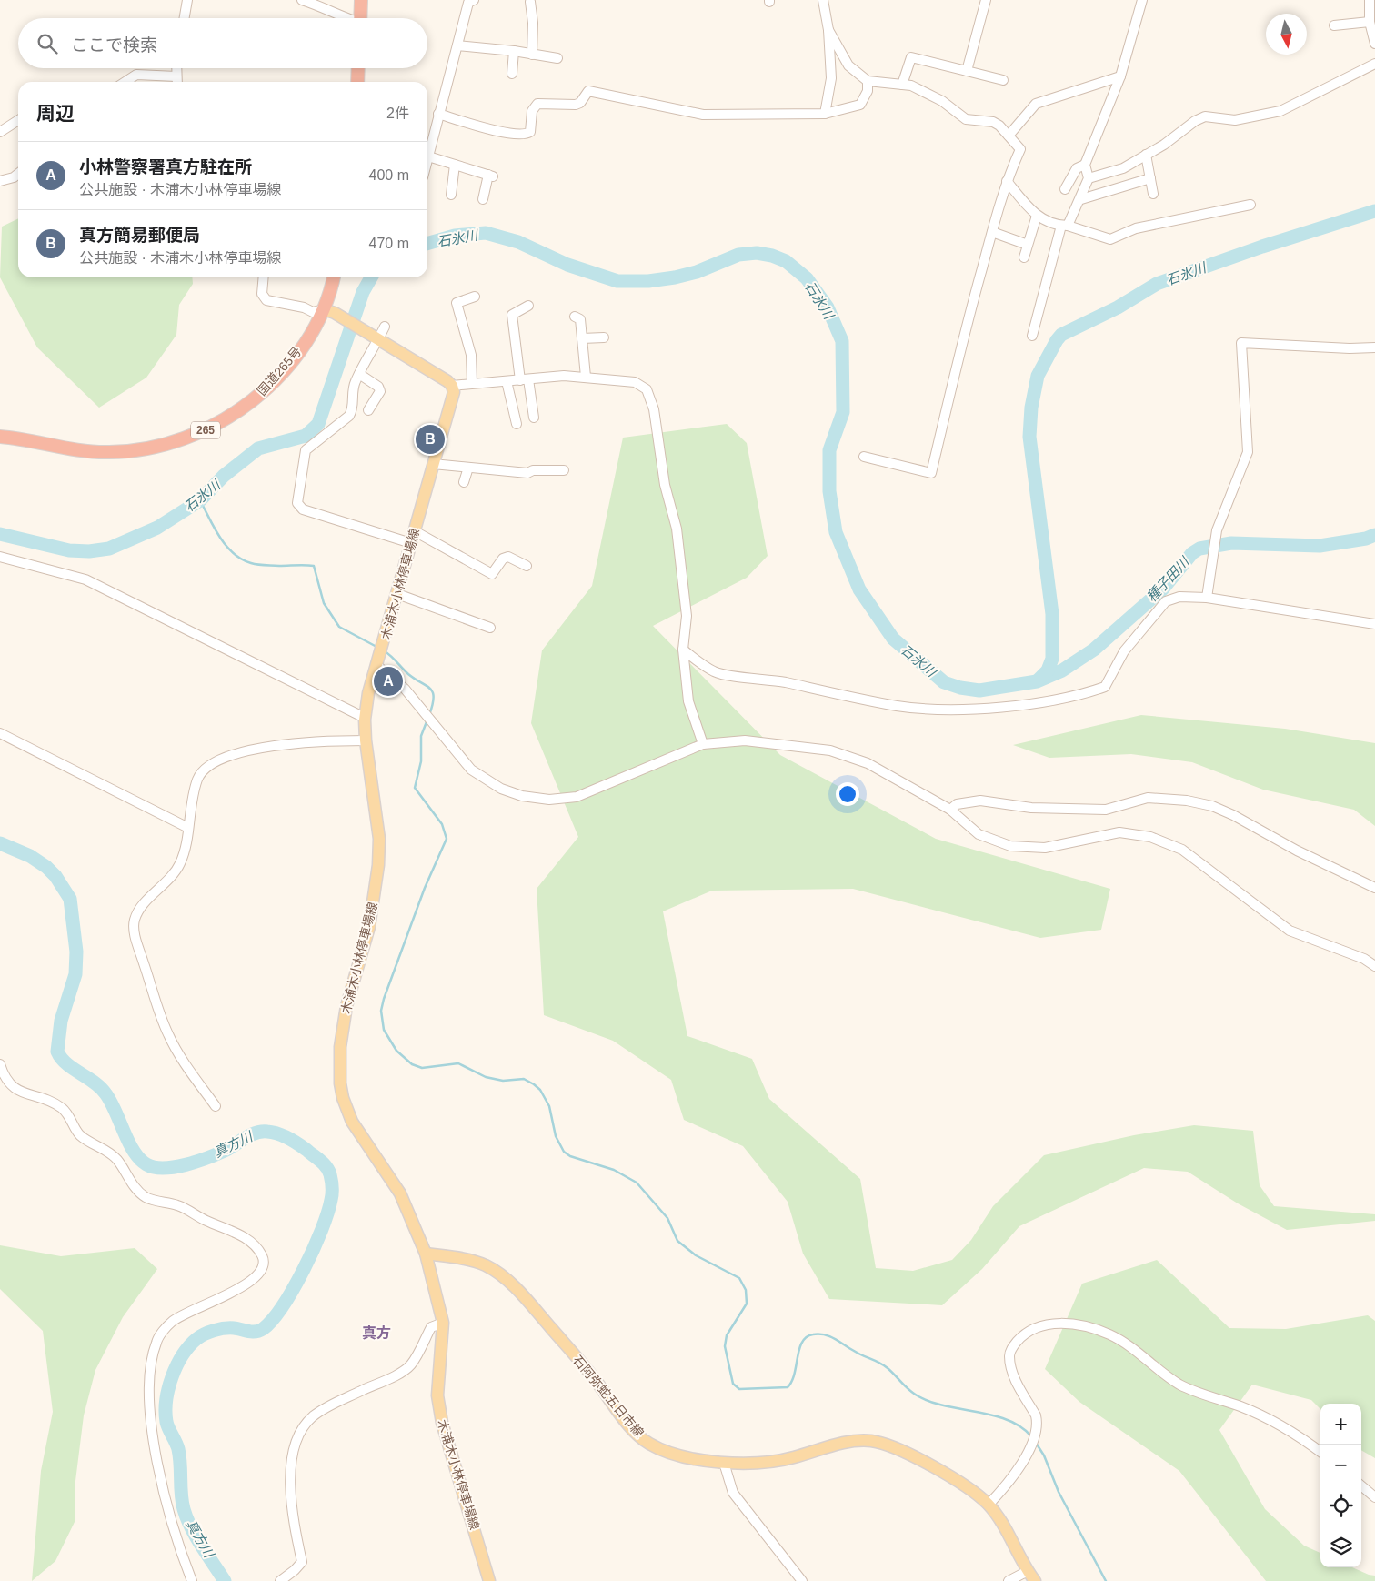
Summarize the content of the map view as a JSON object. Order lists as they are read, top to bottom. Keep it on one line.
{"streets":{"highway":["国道265号","265"],"main road":["木浦木小林停車場線","石阿弥蛇五日市線"]},"crossings":[["木浦木小林停車場線","石阿弥蛇五日市線"]],"districts":["真方"],"water":["石氷川","種子田川","真方川"],"north":"bottom","page":{"search":"ここで検索","heading":["周辺","2件"],"list":[{"mark":"A","name":"小林警察署真方駐在所","note":"公共施設 · 木浦木小林停車場線","value":"400 m"},{"mark":"B","name":"真方簡易郵便局","note":"公共施設 · 木浦木小林停車場線","value":"470 m"}],"pins":["B","A"],"map_buttons":["+","−"]}}
